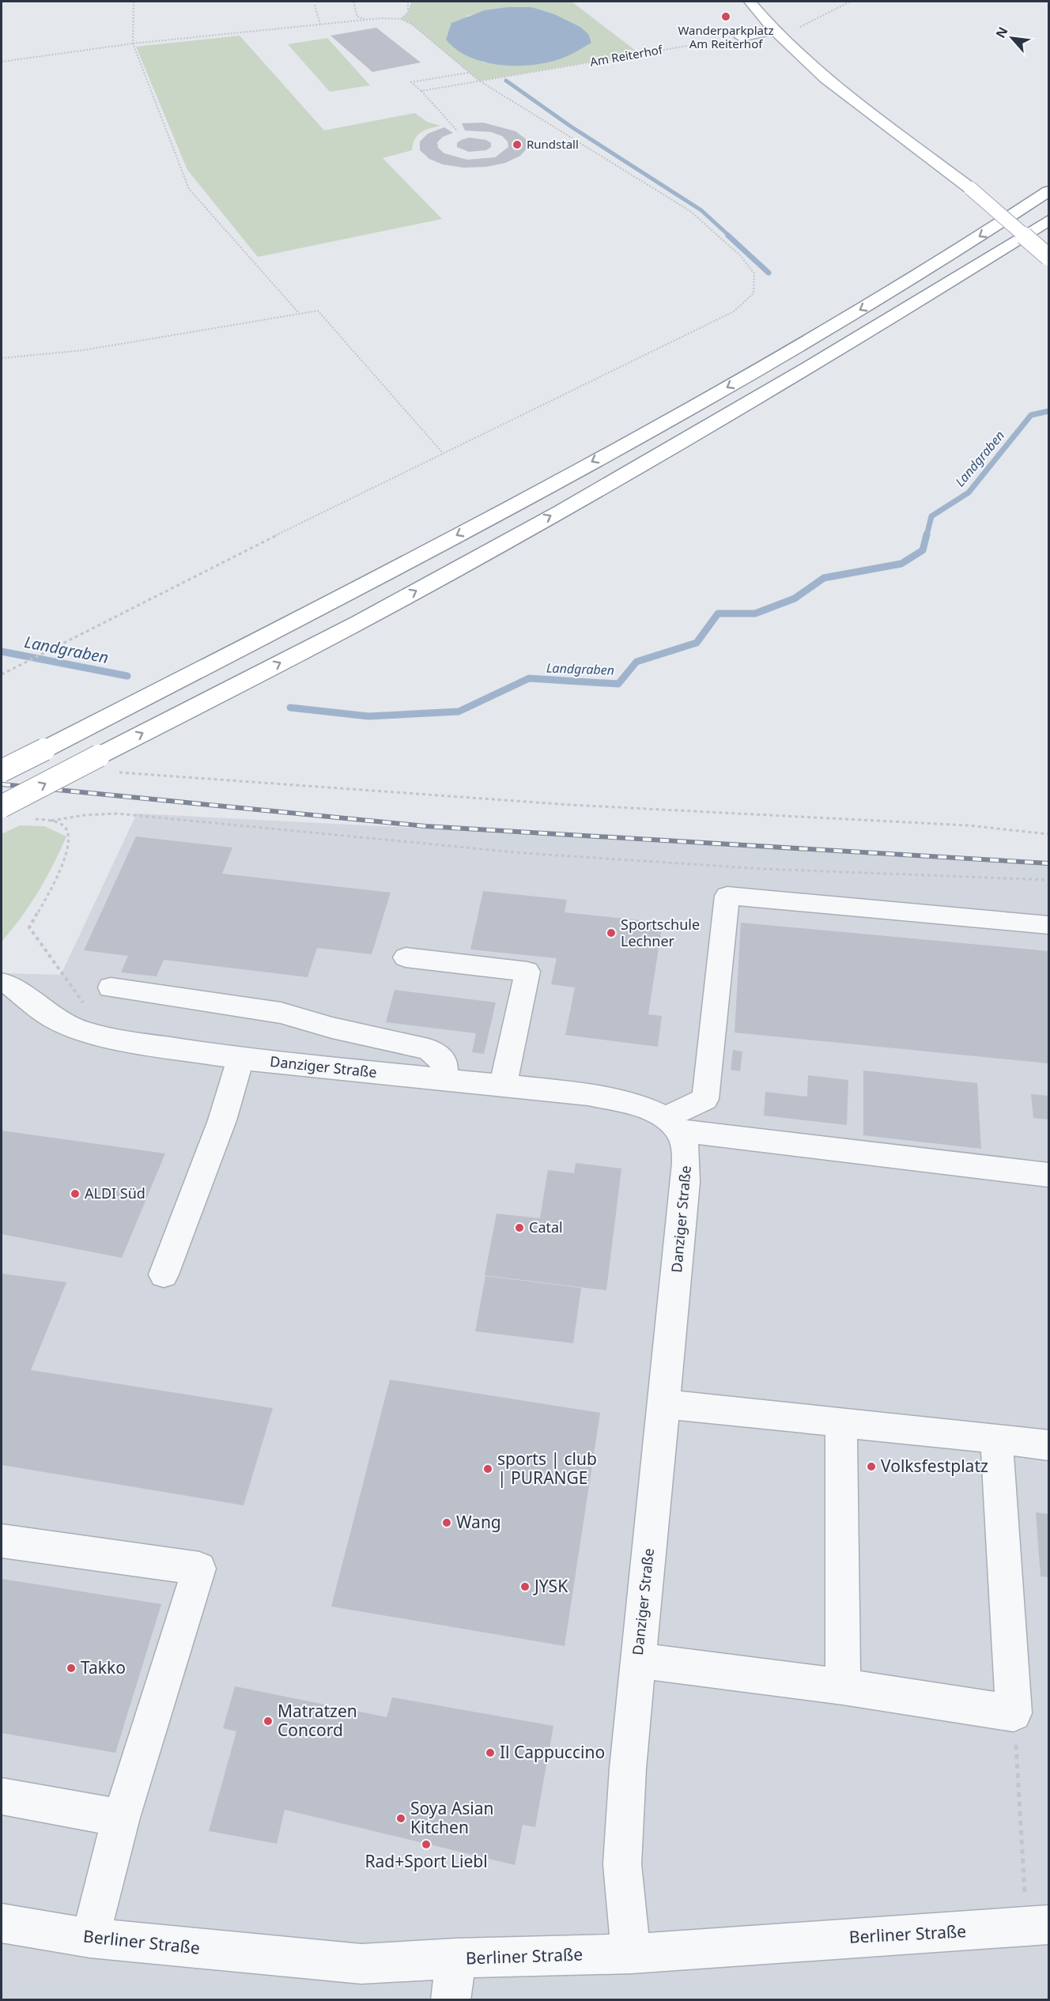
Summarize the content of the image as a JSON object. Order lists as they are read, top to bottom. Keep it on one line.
{"streets":{"street":["Danziger Straße","Berliner Straße"],"path":["Am Reiterhof"]},"crossings":[["Danziger Straße","Berliner Straße"]],"water":["Landgraben"],"places":["Wanderparkplatz Am Reiterhof","Rundstall","Sportschule Lechner","ALDI Süd","Catal","Volksfestplatz","sports | club | PURANGE","Wang","JYSK","Takko","Matratzen Concord","Il Cappuccino","Soya Asian Kitchen","Rad+Sport Liebl"],"north":"top left"}
